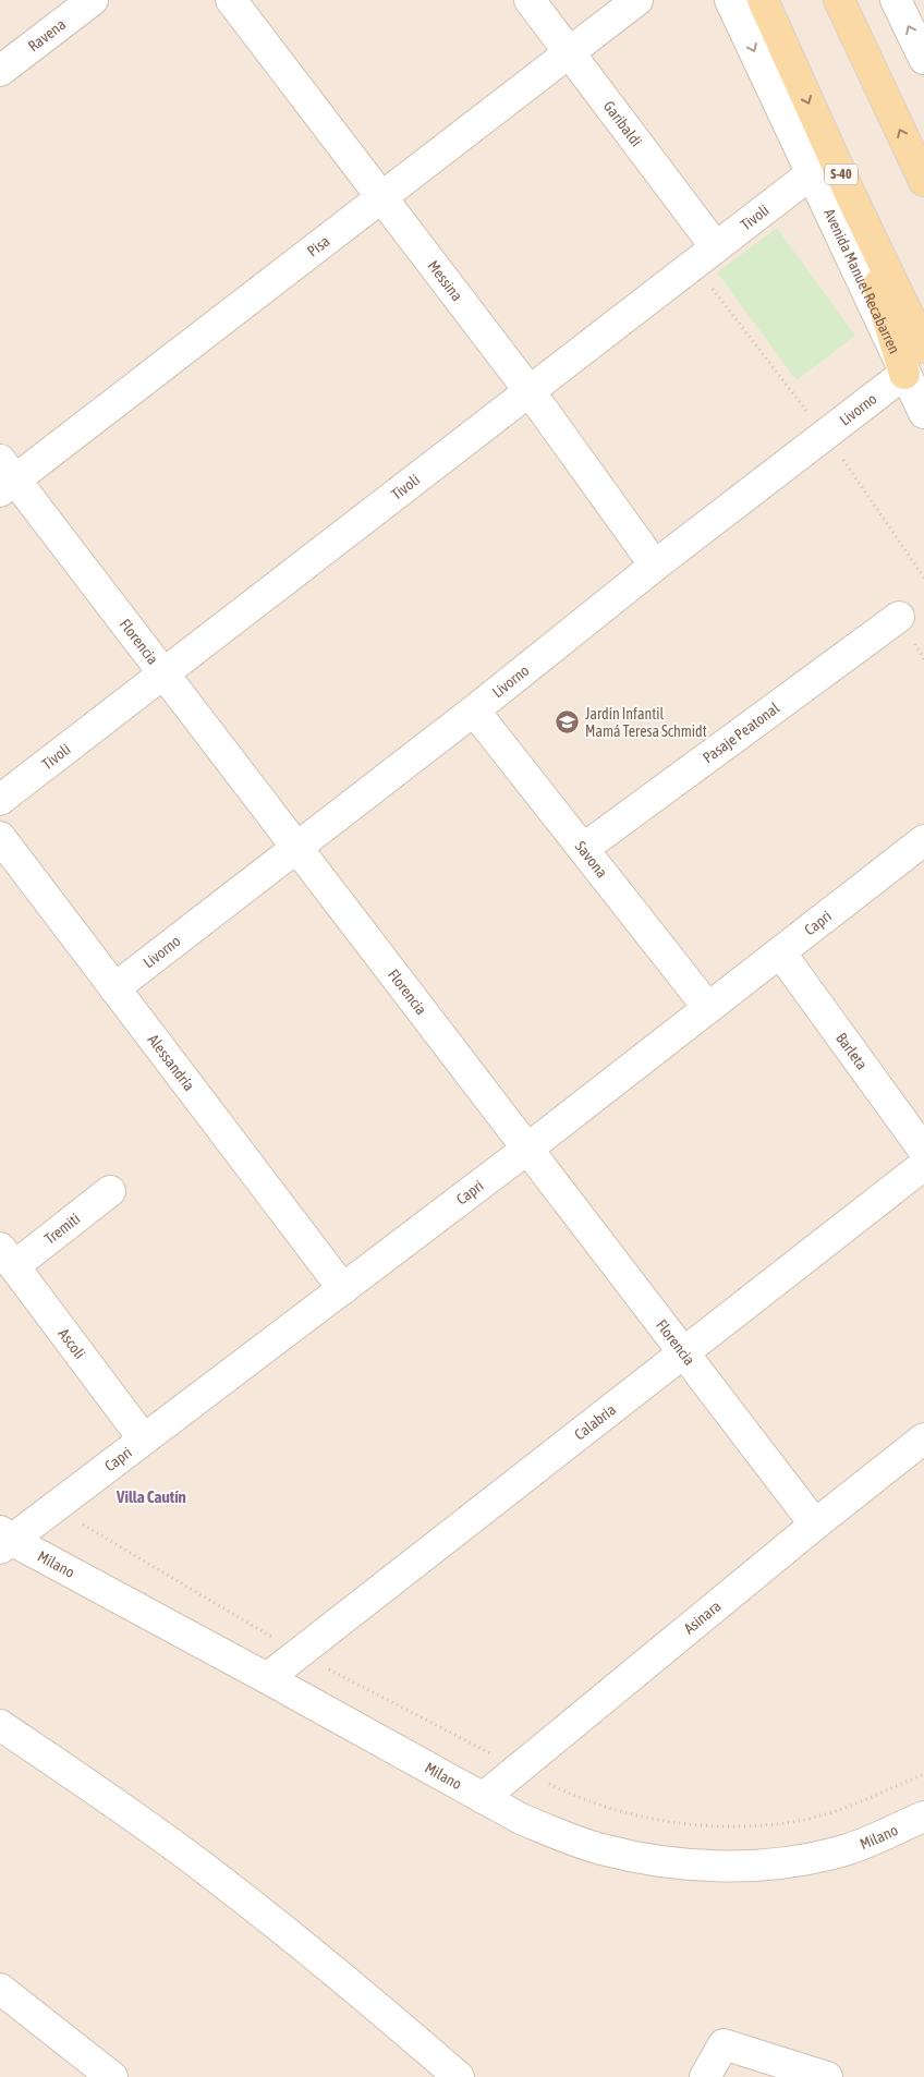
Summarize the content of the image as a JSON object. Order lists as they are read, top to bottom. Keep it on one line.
{"streets":{"main road":["S-40","Avenida Manuel Recabarren"],"street":["Ravena","Garibaldi","Tivoli","Pisa","Messina","Livorno","Florencia","Pasaje Peatonal","Savona","Capri","Barleta","Alessandría","Tremiti","Ascoli","Calabria","Milano","Asinara"]},"crossings":[["Garibaldi","Tivoli"],["Garibaldi","Pisa"],["Tivoli","Messina"],["Tivoli","Avenida Manuel Recabarren"],["Tivoli","Florencia"],["Pisa","Messina"],["Pisa","Florencia"],["Messina","Livorno"],["Avenida Manuel Recabarren","Livorno"],["Livorno","Florencia"],["Livorno","Savona"],["Livorno","Alessandría"],["Florencia","Capri"],["Florencia","Calabria"],["Florencia","Asinara"],["Pasaje Peatonal","Savona"],["Savona","Capri"],["Capri","Barleta"],["Capri","Alessandría"],["Capri","Ascoli"],["Capri","Milano"],["Tremiti","Ascoli"],["Calabria","Milano"],["Milano","Asinara"]],"one_way":["Avenida Manuel Recabarren"],"districts":["Villa Cautín"],"places":{"school or university":["Jardín Infantil Mamá Teresa Schmidt"]}}
